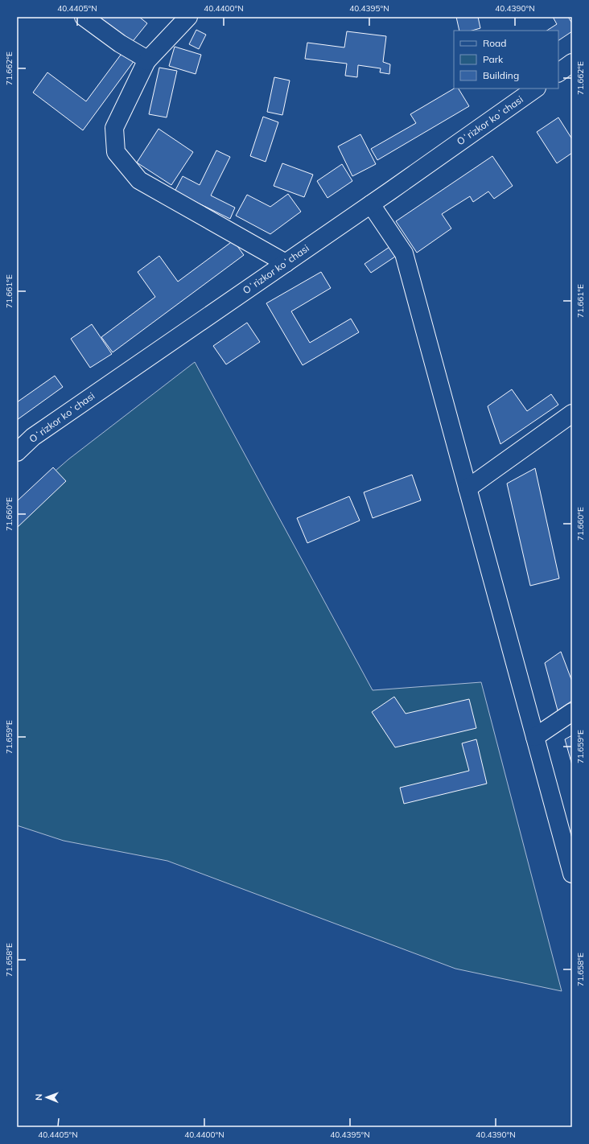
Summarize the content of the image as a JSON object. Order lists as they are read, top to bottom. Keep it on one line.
{"streets":{"street":["Oʻrizkor koʻchasi"]},"legend":["Road","Park","Building"],"north":"left","coordinates":["40.4405°N","40.4400°N","40.4395°N","40.4390°N","71.662°E","71.661°E","71.660°E","71.659°E","71.658°E"]}
